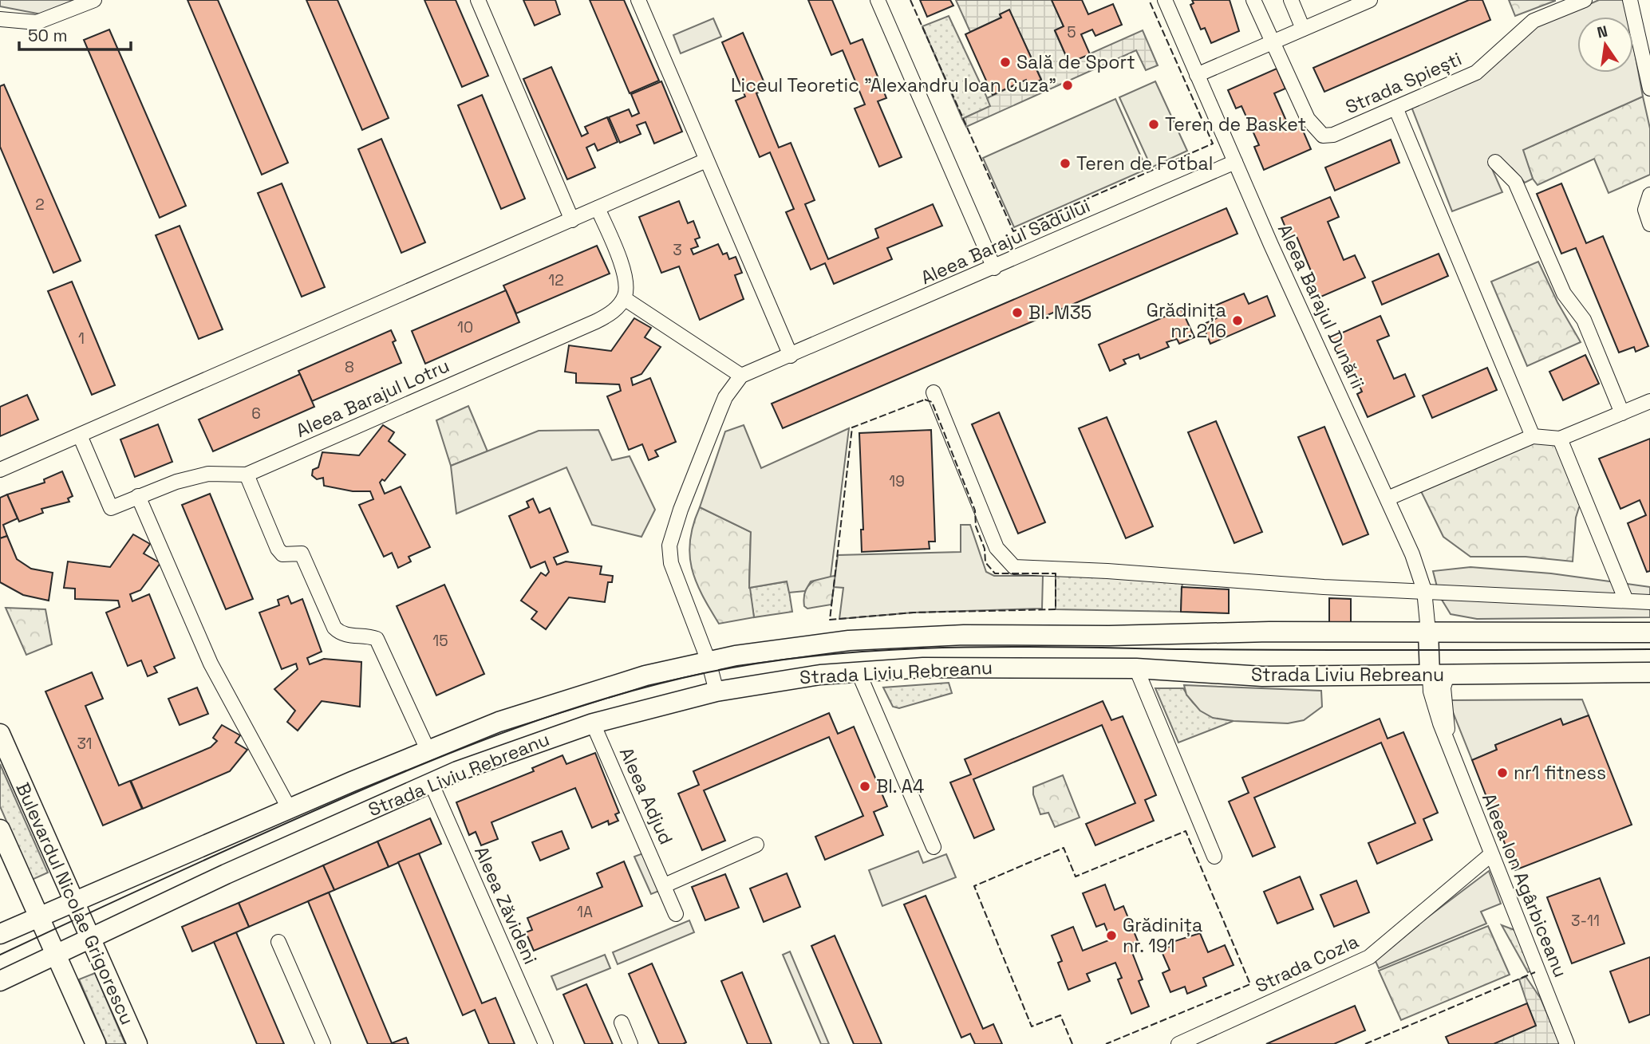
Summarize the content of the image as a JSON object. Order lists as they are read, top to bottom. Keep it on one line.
{"streets":{"street":["Strada Spiești","Aleea Barajul Sadului","Aleea Barajul Dunării","Aleea Barajul Lotru","Strada Liviu Rebreanu","Aleea Adjud","Aleea Ion Agârbiceanu","Bulevardul Nicolae Grigorescu","Aleea Zăvideni","Strada Cozla"]},"crossings":[["Aleea Barajul Sadului","Aleea Barajul Dunării"],["Aleea Barajul Dunării","Strada Liviu Rebreanu"],["Strada Liviu Rebreanu","Aleea Adjud"],["Strada Liviu Rebreanu","Aleea Ion Agârbiceanu"],["Strada Liviu Rebreanu","Bulevardul Nicolae Grigorescu"],["Strada Liviu Rebreanu","Aleea Zăvideni"],["Aleea Ion Agârbiceanu","Strada Cozla"]],"places":["Sală de Sport","Liceul Teoretic \"Alexandru Ioan Cuza\"","Teren de Basket","Teren de Fotbal","Bl. M35","Grădinița nr. 216","nr1 fitness","Bl. A4","Grădinița nr. 191"],"house_numbers":["5","2","3","12","10","1","8","6","19","15","31","1A","3-11"],"scale_bar":"50 m","north":"top"}
